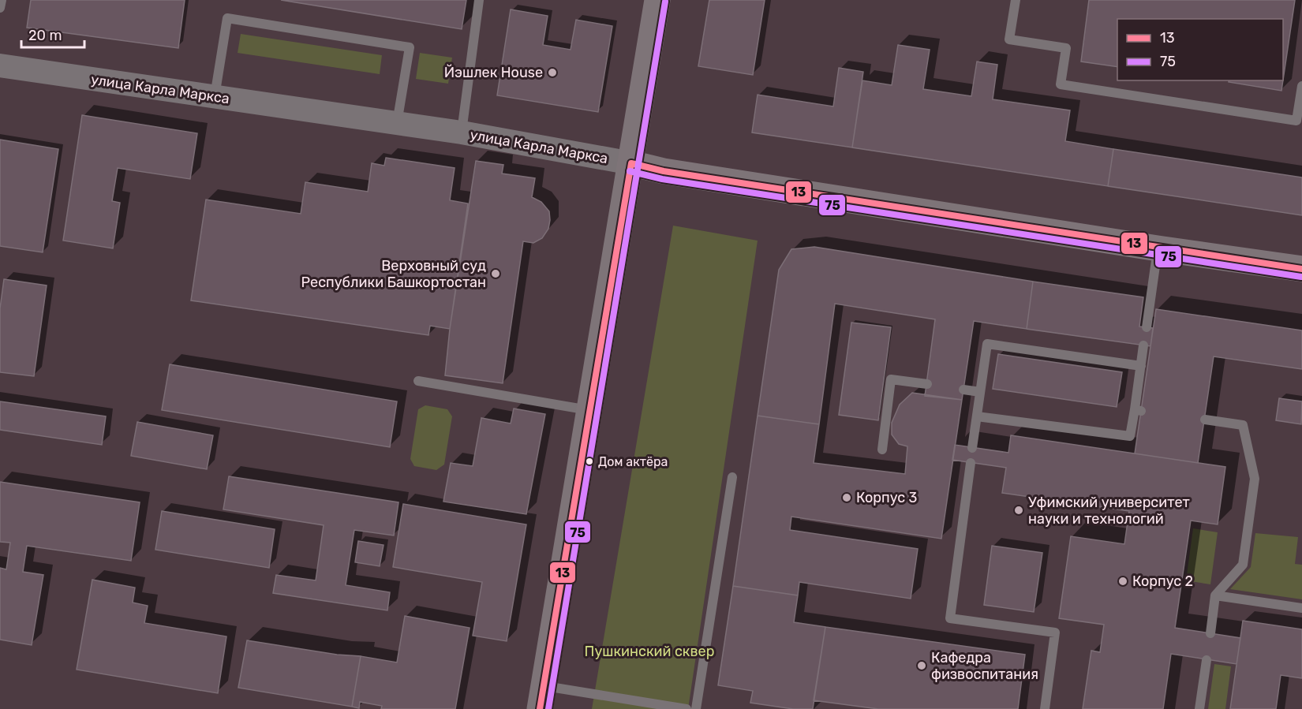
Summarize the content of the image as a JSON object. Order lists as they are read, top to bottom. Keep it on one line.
{"streets":{"main road":["улица Карла Маркса"]},"parks":["Пушкинский сквер"],"places":["Йэшлек House","Верховный суд Республики Башкортостан","Дом актёра","Корпус 3","Уфимский университет науки и технологий","Корпус 2","Кафедра физвоспитания"],"lines":["transit line 75","transit line 13"],"legend":["13","75"],"scale_bar":"20 m"}
